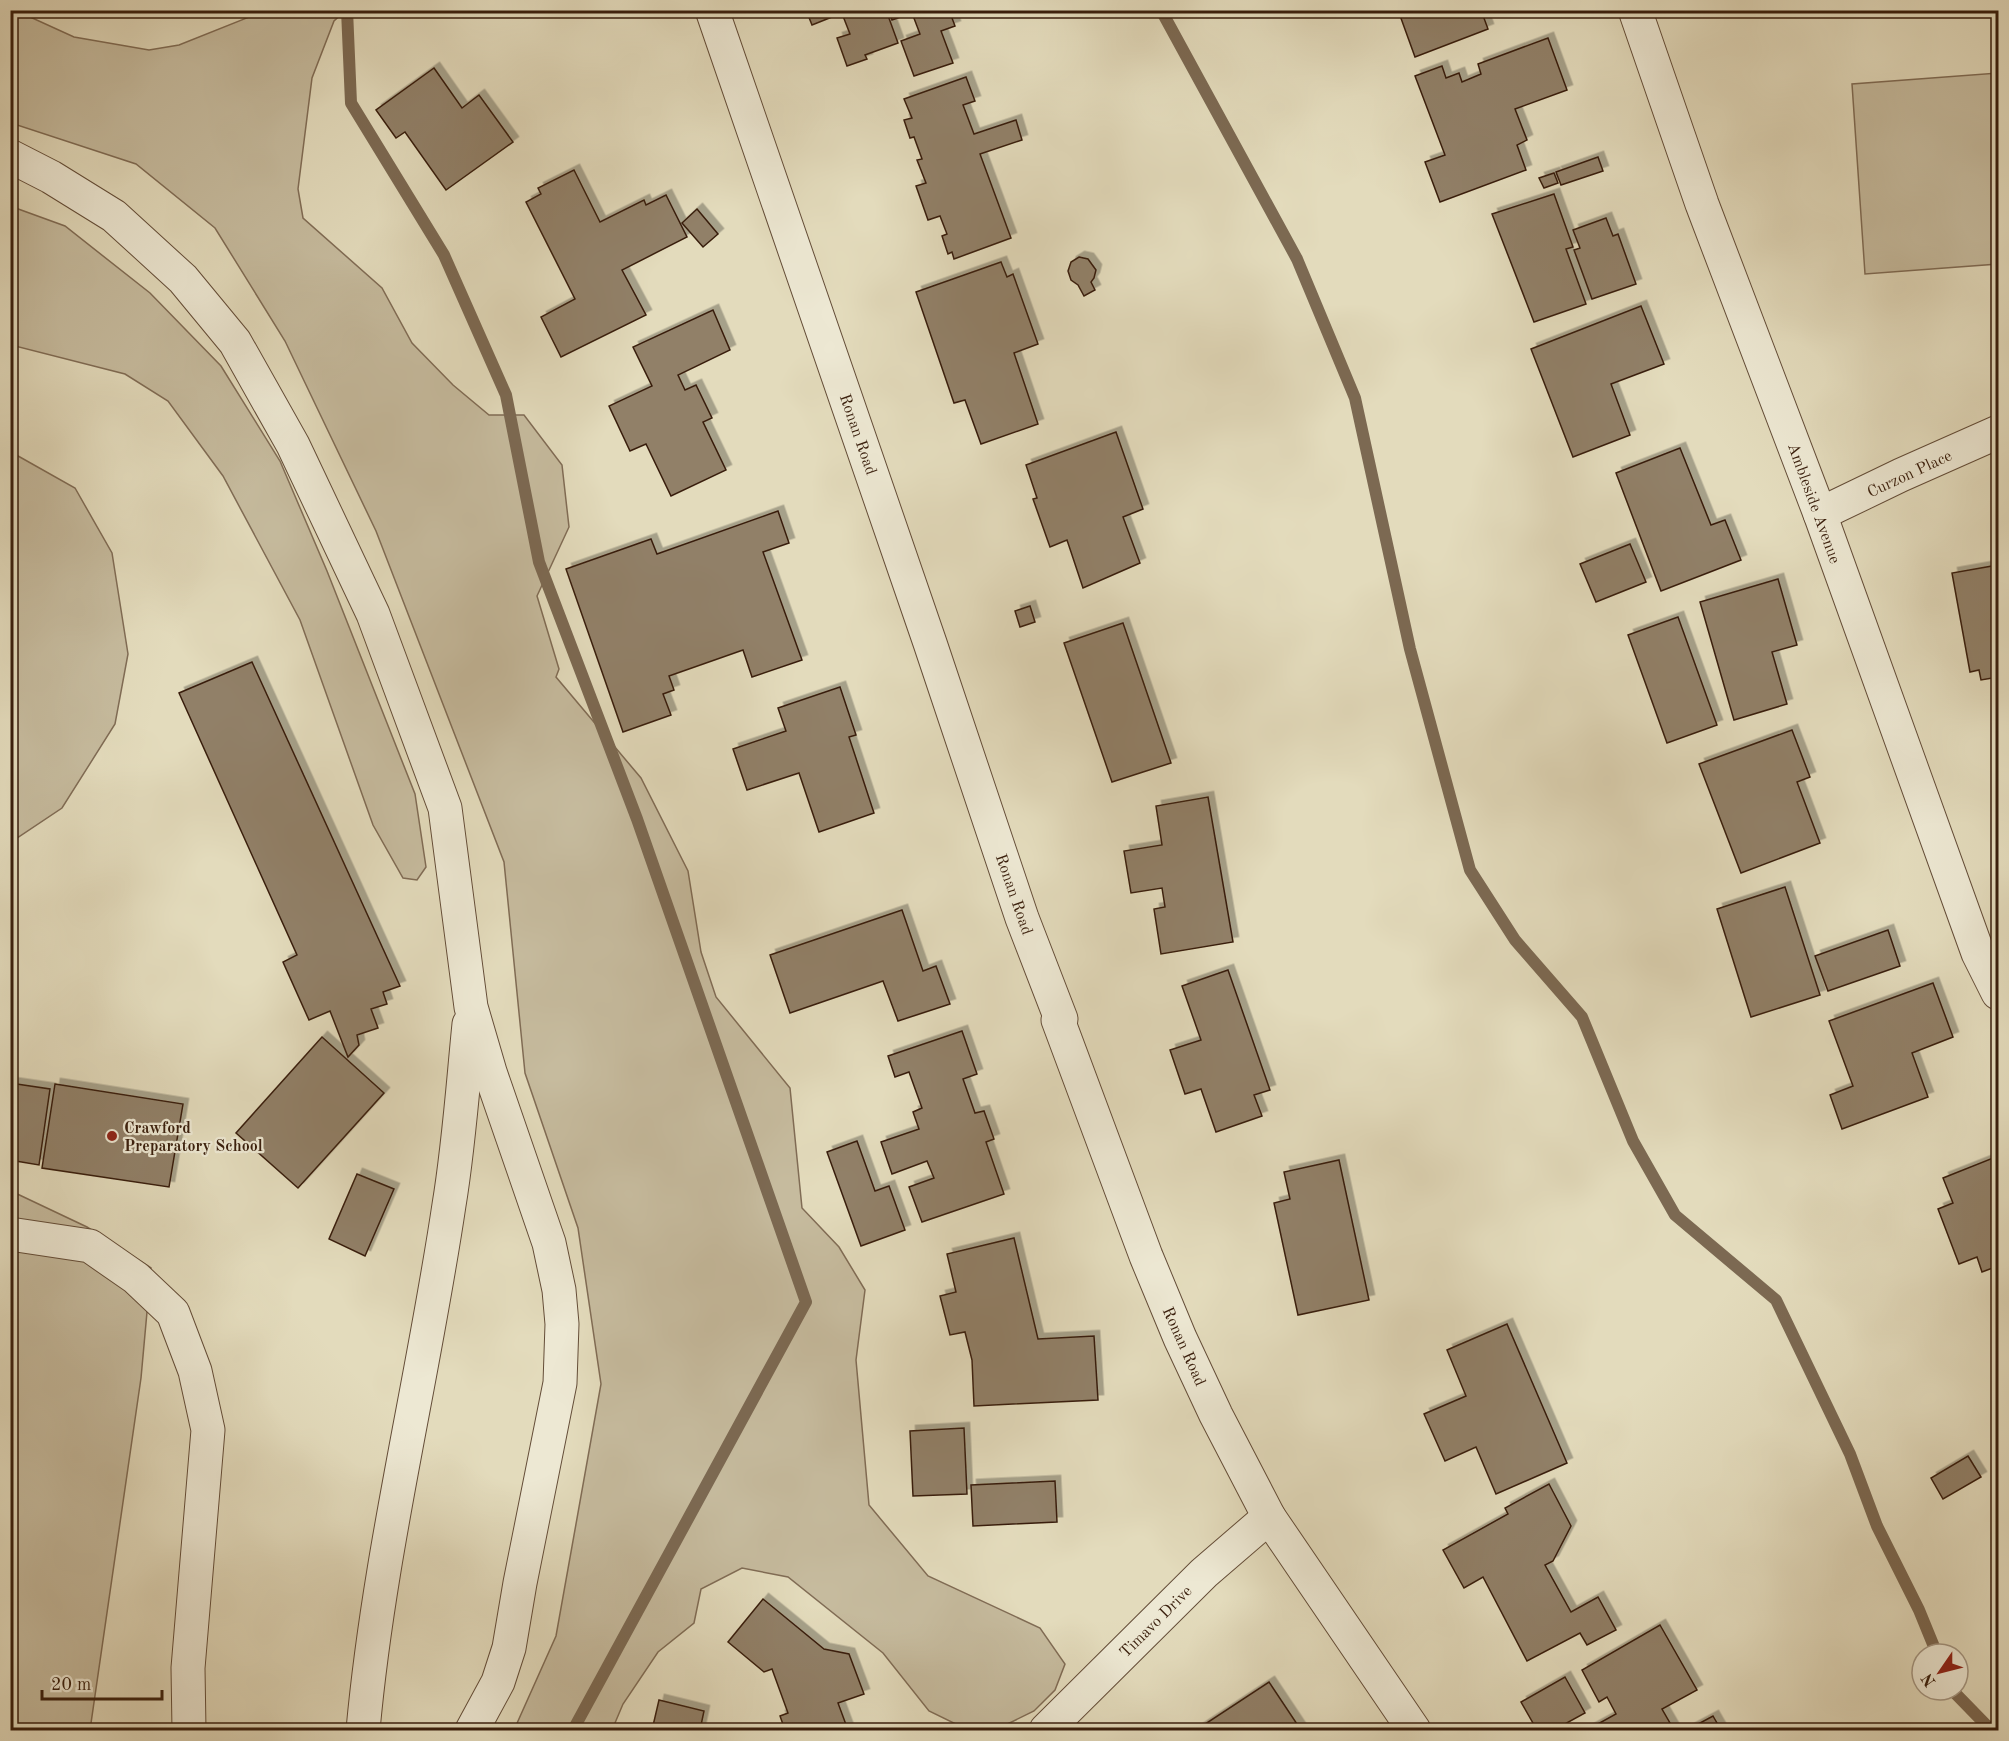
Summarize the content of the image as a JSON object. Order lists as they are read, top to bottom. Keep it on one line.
{"streets":{"street":["Ronan Road","Curzon Place","Ambleside Avenue","Timavo Drive"]},"crossings":[["Ronan Road","Timavo Drive"],["Curzon Place","Ambleside Avenue"]],"places":["Crawford Preparatory School"],"scale_bar":"20 m","north":"bottom left"}
